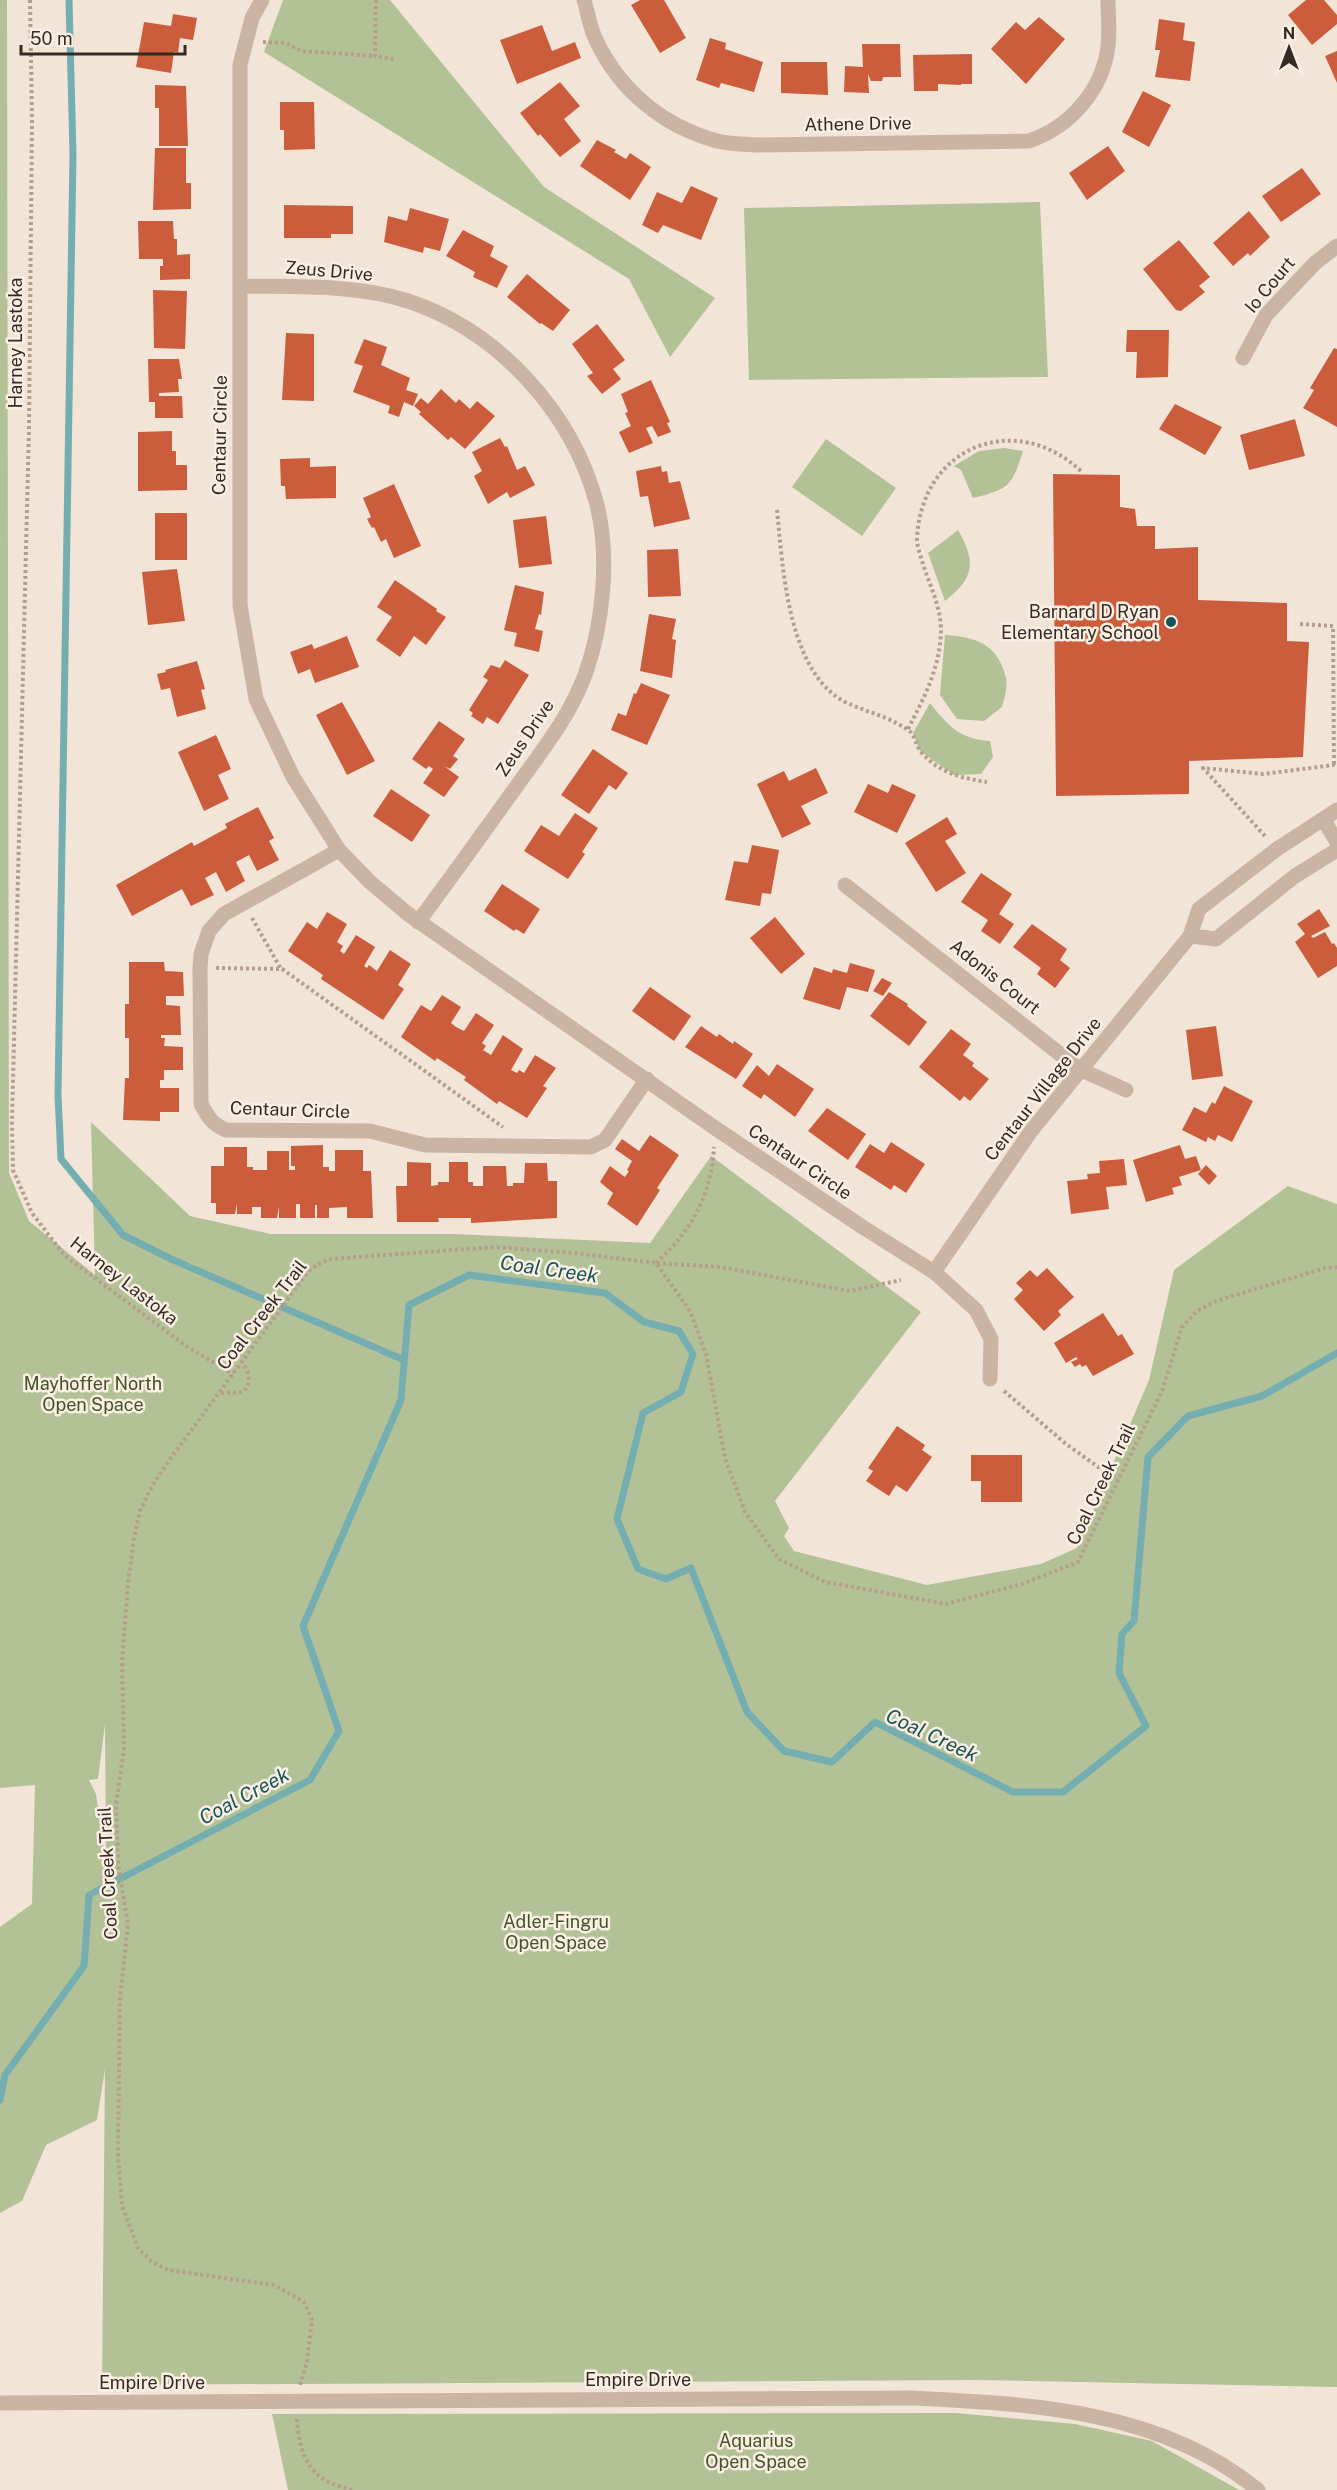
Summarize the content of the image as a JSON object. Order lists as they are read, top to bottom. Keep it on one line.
{"streets":{"street":["Athene Drive","Zeus Drive","Io Court","Centaur Circle","Adonis Court","Centaur Village Drive","Empire Drive"],"path":["Harney Lastoka","Coal Creek Trail"]},"crossings":[["Zeus Drive","Centaur Circle"],["Harney Lastoka","Coal Creek Trail"],["Centaur Circle","Centaur Village Drive"],["Adonis Court","Centaur Village Drive"],["Coal Creek Trail","Empire Drive"]],"water":["Coal Creek"],"parks":["Mayhoffer North Open Space","Adler-Fingru Open Space","Aquarius Open Space"],"places":["Barnard D Ryan Elementary School"],"scale_bar":"50 m","north":"top"}
